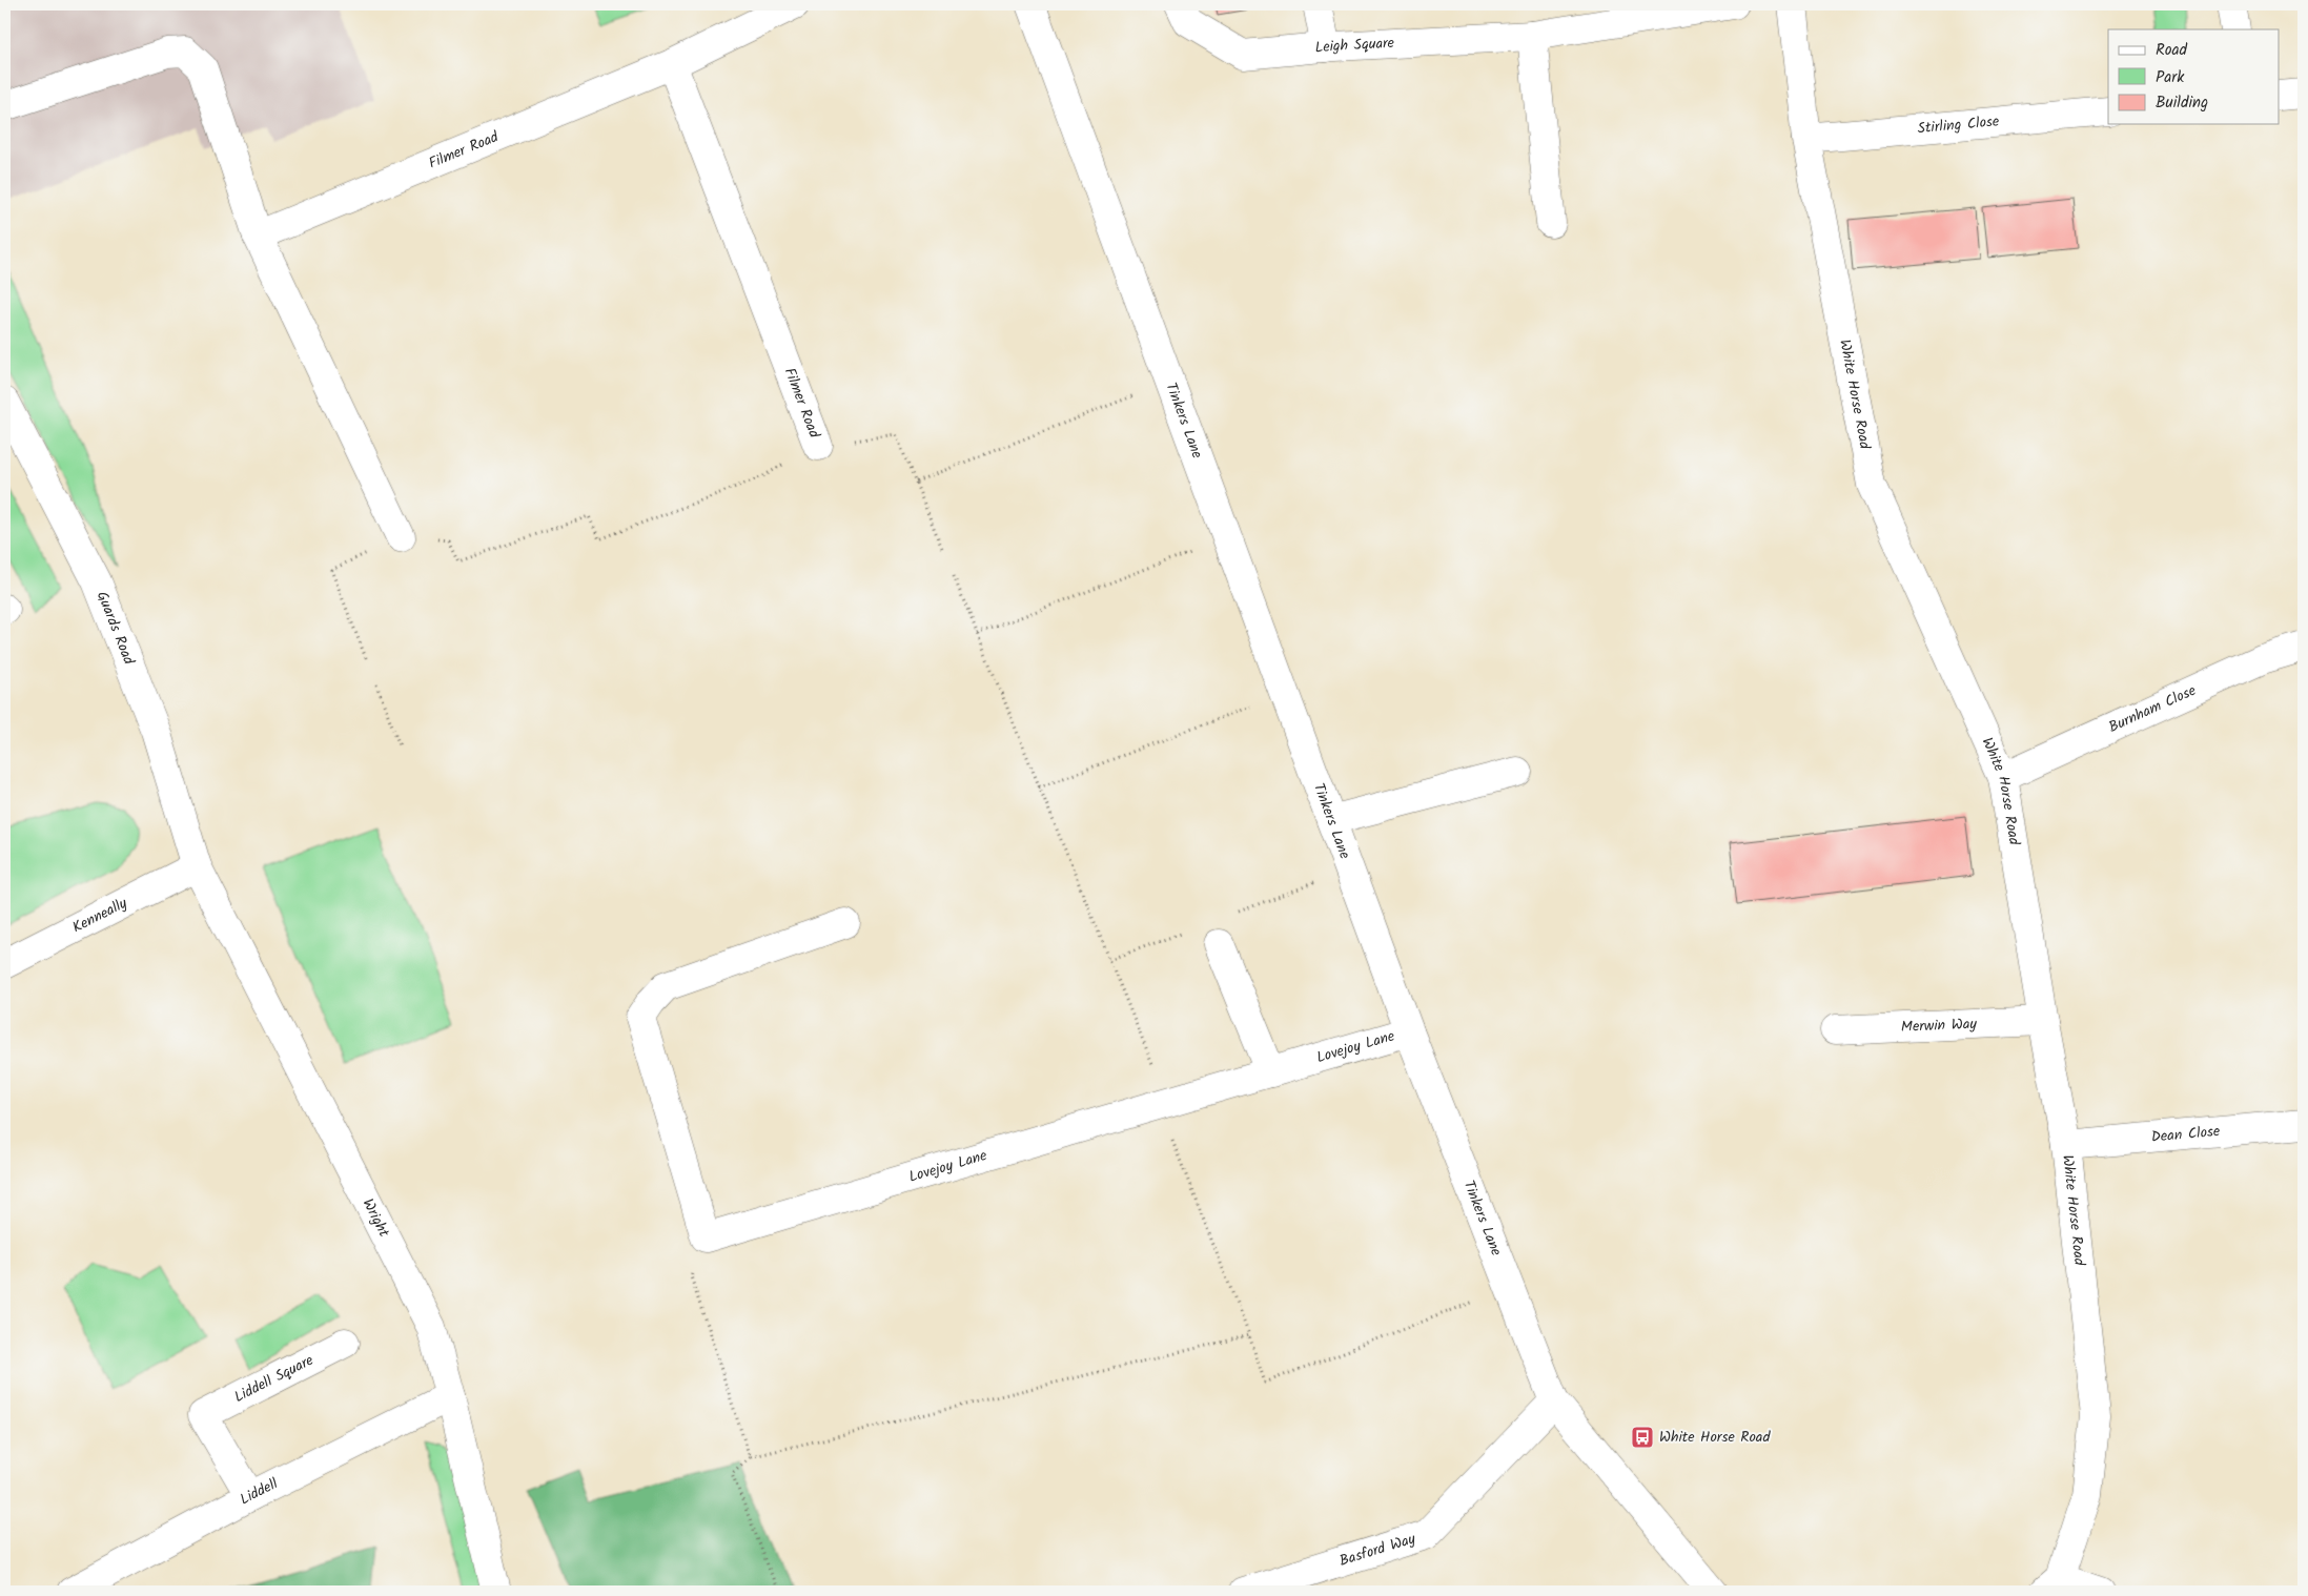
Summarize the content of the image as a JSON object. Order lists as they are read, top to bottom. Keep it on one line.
{"streets":{"street":["Leigh Square","Stirling Close","Filmer Road","White Horse Road","Tinkers Lane","Guards Road","Burnham Close","Kenneally","Merwin Way","Lovejoy Lane","Dean Close","Wright","Liddell Square","Liddell","Basford Way"]},"crossings":[["Stirling Close","White Horse Road"],["White Horse Road","Burnham Close"],["White Horse Road","Merwin Way"],["White Horse Road","Dean Close"],["Tinkers Lane","Lovejoy Lane"],["Tinkers Lane","Basford Way"],["Guards Road","Kenneally"],["Guards Road","Wright"],["Kenneally","Wright"],["Wright","Liddell"],["Liddell Square","Liddell"]],"places":{"bus stop":["White Horse Road"]},"legend":["Road","Park","Building"]}
